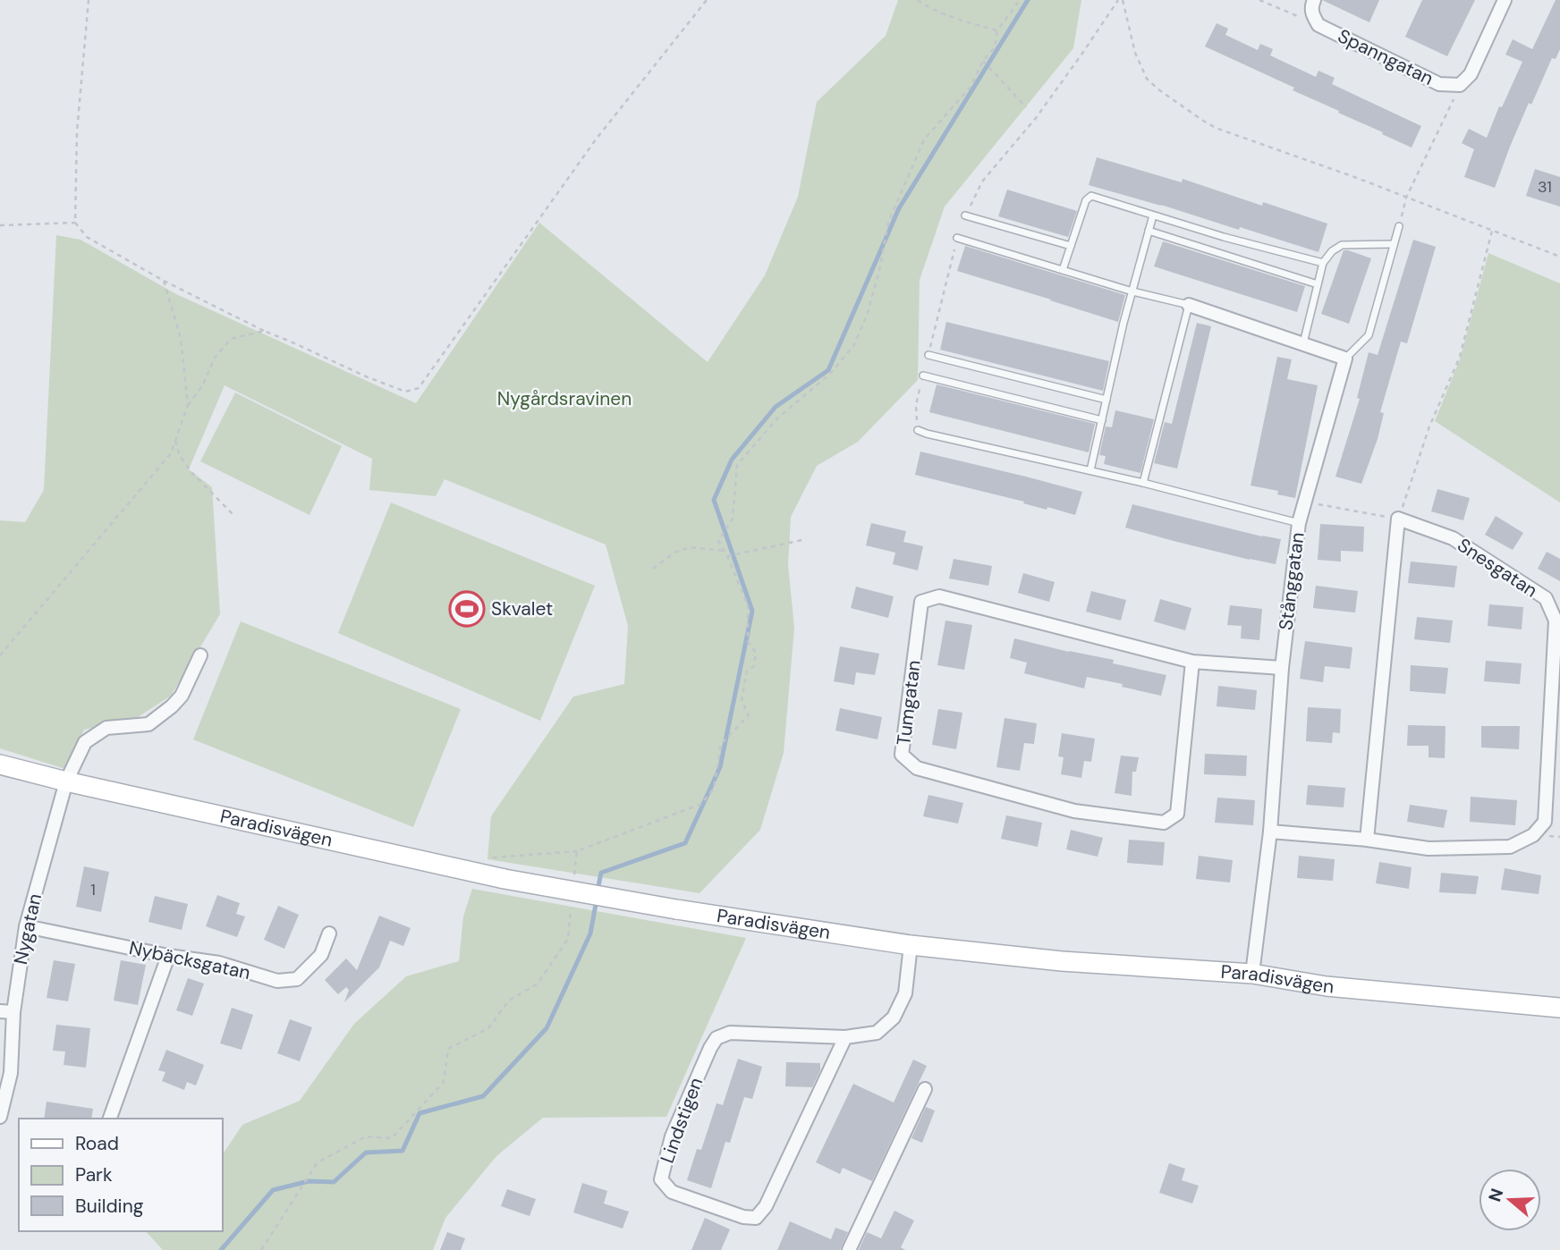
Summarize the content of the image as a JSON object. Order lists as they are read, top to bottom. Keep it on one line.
{"streets":{"street":["Spanngatan","Snesgatan","Stånggatan","Tumgatan","Paradisvägen","Nygatan","Nybäcksgatan","Lindstigen"]},"crossings":[["Snesgatan","Stånggatan"],["Stånggatan","Tumgatan"],["Stånggatan","Paradisvägen"],["Paradisvägen","Nygatan"],["Paradisvägen","Lindstigen"],["Nygatan","Nybäcksgatan"]],"parks":["Nygårdsravinen"],"places":{"sports":["Skvalet"]},"house_numbers":["31","1"],"legend":["Road","Park","Building"],"north":"left"}
